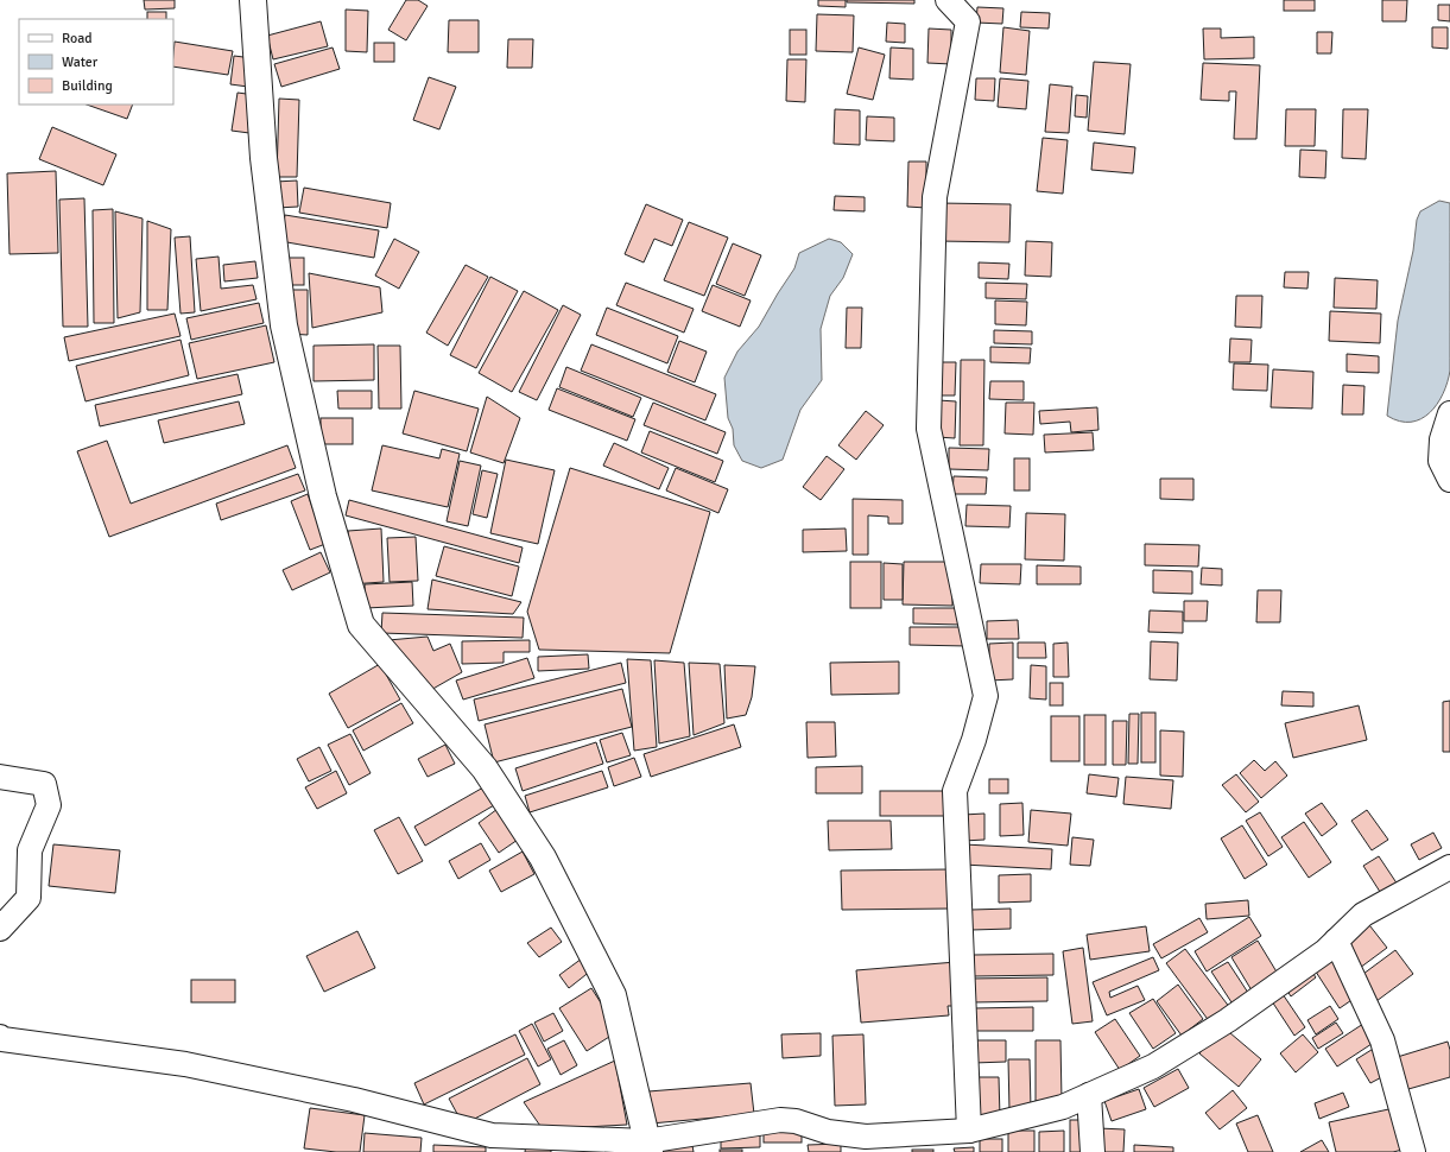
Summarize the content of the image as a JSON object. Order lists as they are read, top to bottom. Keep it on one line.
{"legend":["Road","Water","Building"]}
